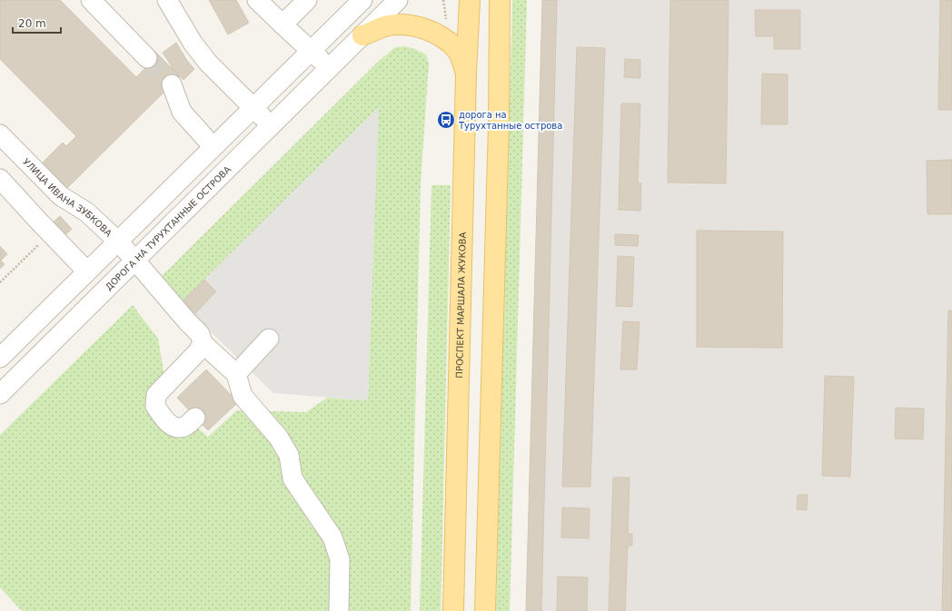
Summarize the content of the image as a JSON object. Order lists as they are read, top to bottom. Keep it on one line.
{"streets":{"main road":["ПРОСПЕКТ МАРШАЛА ЖУКОВА"],"street":["УЛИЦА ИВАНА ЗУБКОВА","ДОРОГА НА ТУРУХТАННЫЕ ОСТРОВА"]},"crossings":[["УЛИЦА ИВАНА ЗУБКОВА","ДОРОГА НА ТУРУХТАННЫЕ ОСТРОВА"]],"places":{"bus stop":["дорога на Турухтанные острова"]},"scale_bar":"20 m"}
